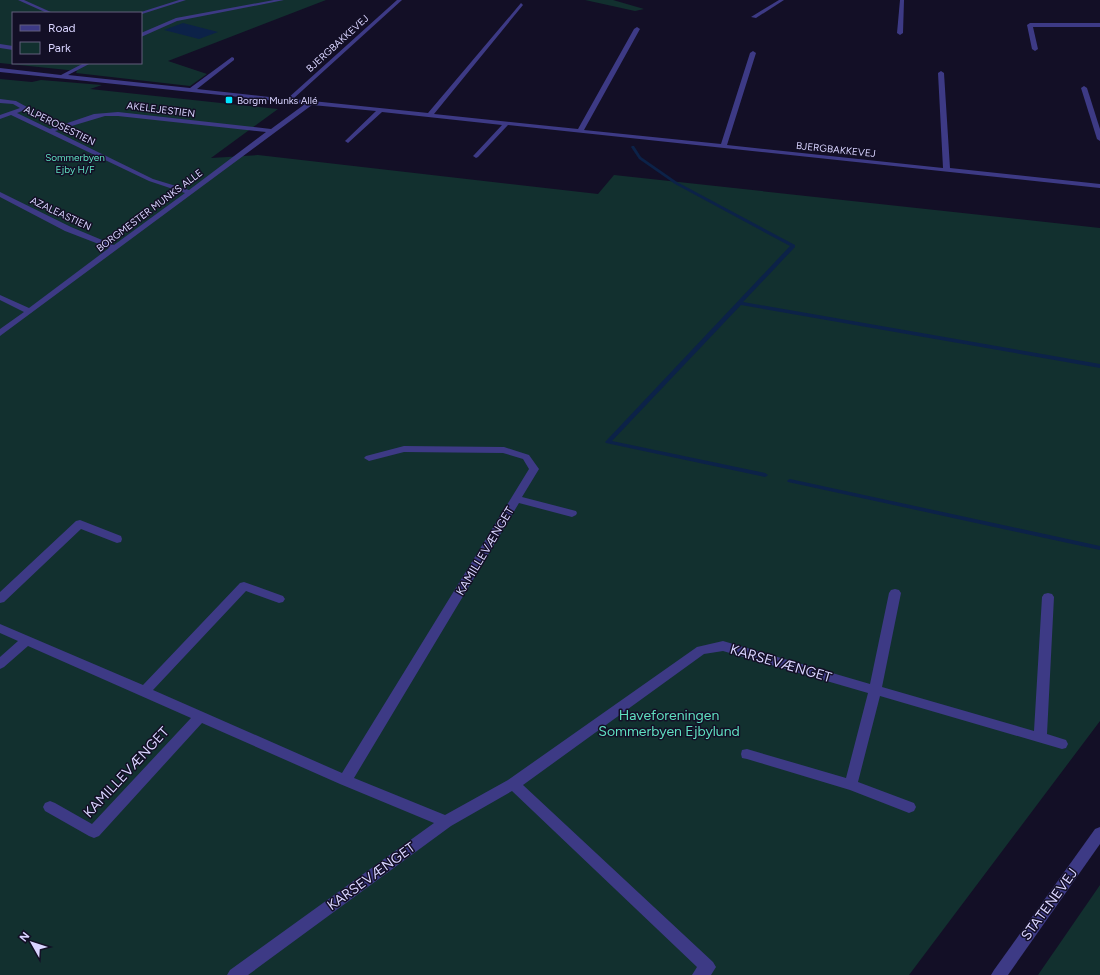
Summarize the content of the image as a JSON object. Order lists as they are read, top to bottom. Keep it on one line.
{"streets":{"street":["BJERGBAKKEVEJ","AKELEJESTIEN","ALPEROSESTIEN","BORGMESTER MUNKS ALLE","AZALEASTIEN","KAMILLEVÆNGET","KARSEVÆNGET","STATENEVEJ"]},"crossings":[["BJERGBAKKEVEJ","BORGMESTER MUNKS ALLE"],["AKELEJESTIEN","ALPEROSESTIEN"],["AKELEJESTIEN","BORGMESTER MUNKS ALLE"],["ALPEROSESTIEN","BORGMESTER MUNKS ALLE"],["BORGMESTER MUNKS ALLE","AZALEASTIEN"]],"parks":["Sommerbyen Ejby H/F","Haveforeningen Sommerbyen Ejbylund"],"places":{"transit":["Borgm Munks Allé"]},"legend":["Road","Park"],"north":"top left"}
